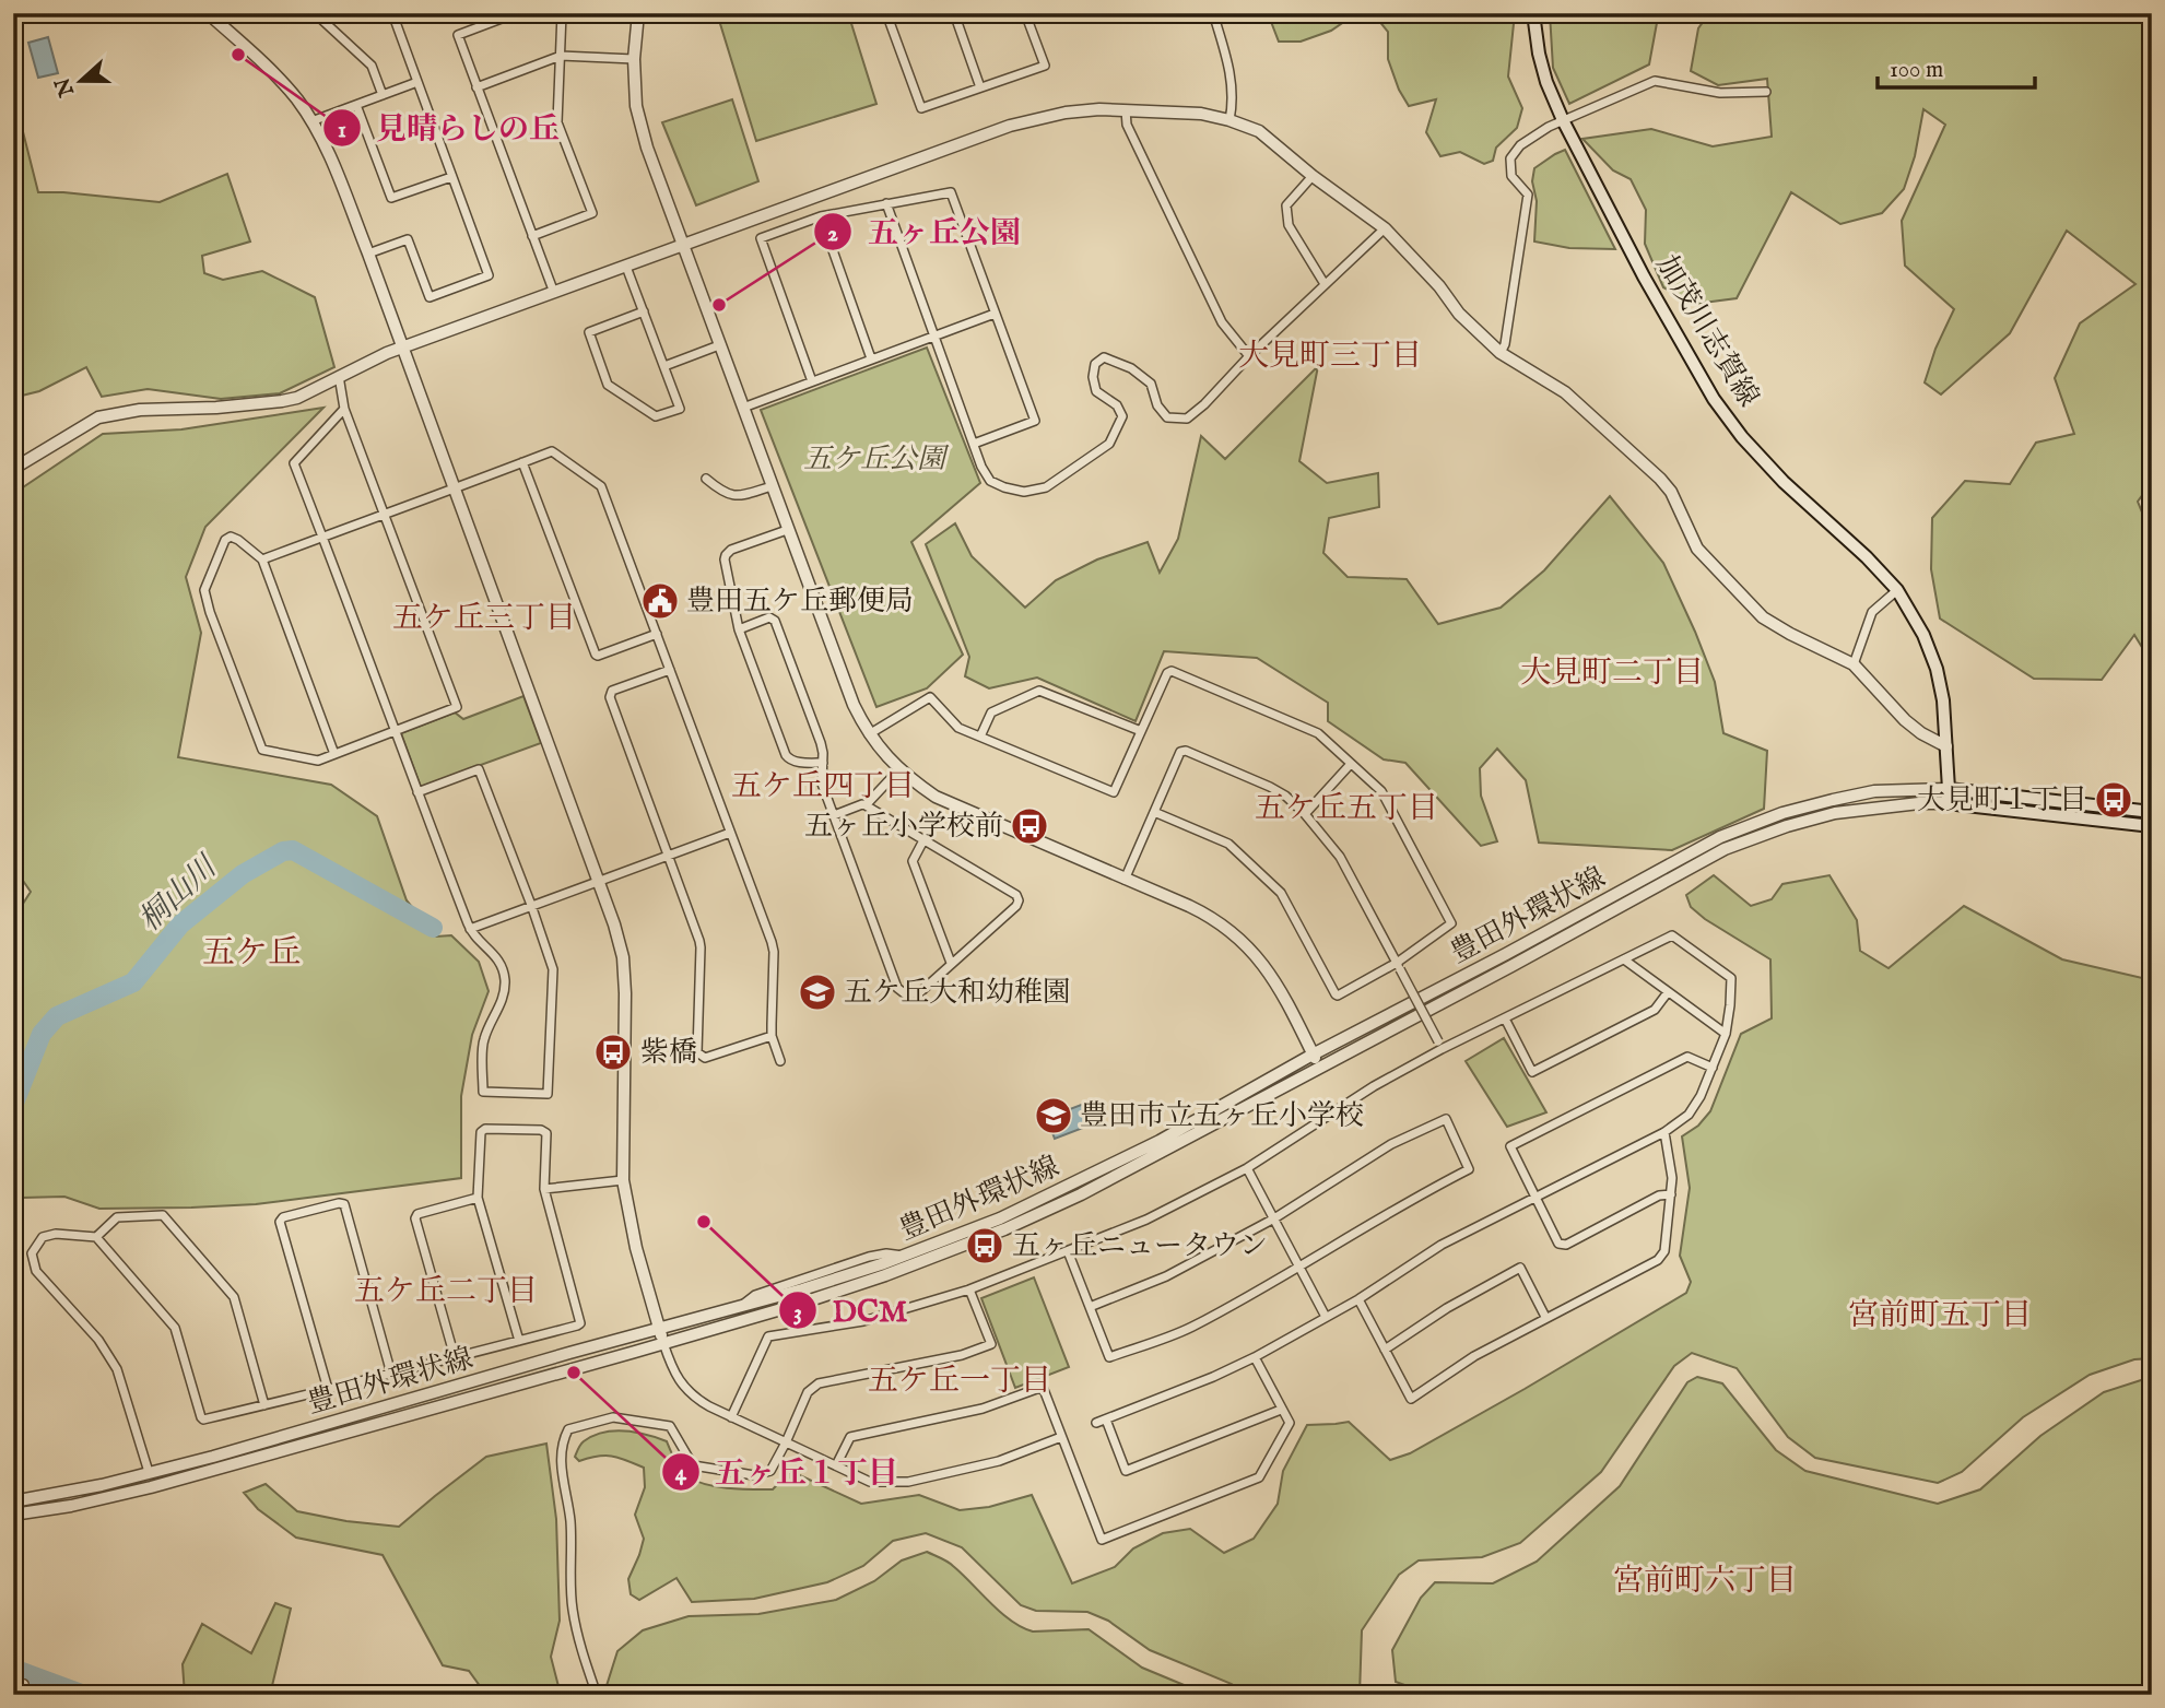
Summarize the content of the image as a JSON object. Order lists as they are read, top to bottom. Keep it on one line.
{"streets":{"main road":["加茂川志賀線"],"street":["豊田外環状線"]},"crossings":[["加茂川志賀線","豊田外環状線"]],"districts":["大見町三丁目","五ケ丘三丁目","大見町二丁目","五ケ丘四丁目","五ケ丘五丁目","五ケ丘","五ケ丘二丁目","宮前町五丁目","五ケ丘一丁目","宮前町六丁目"],"water":["桐山川"],"parks":["五ケ丘公園"],"places":{"other":["見晴らしの丘","五ヶ丘公園","DCM","五ヶ丘１丁目"],"public building":["豊田五ケ丘郵便局"],"bus stop":["大見町１丁目","五ヶ丘小学校前","紫橋","五ヶ丘ニュータウン"],"school or university":["五ケ丘大和幼稚園","豊田市立五ヶ丘小学校"]},"scale_bar":"100 m","north":"left"}
